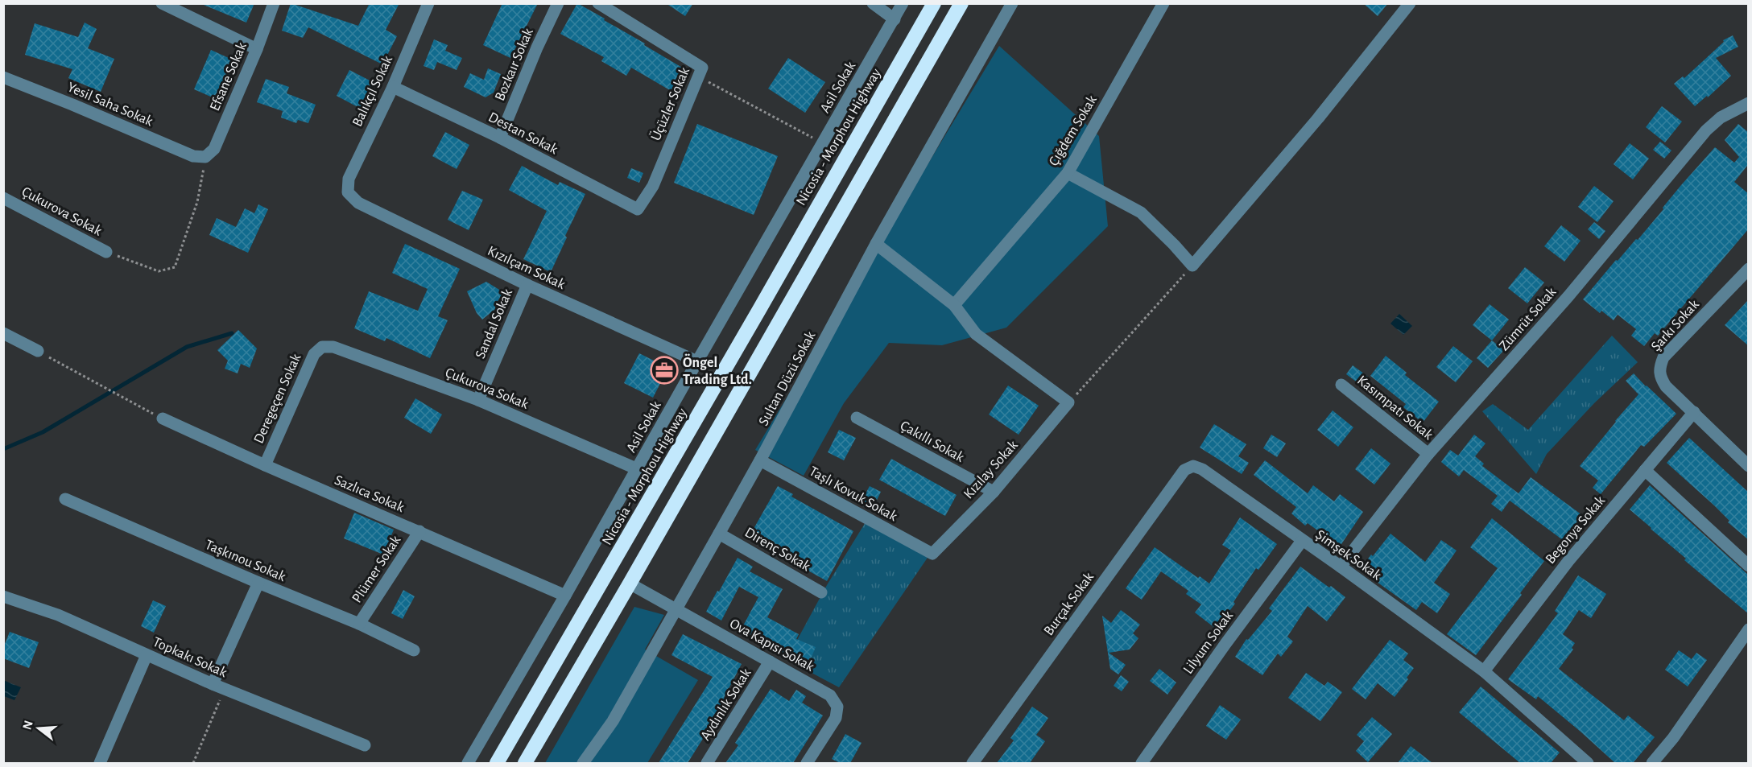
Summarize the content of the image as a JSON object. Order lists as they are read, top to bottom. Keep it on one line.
{"streets":{"highway":["Nicosia - Morphou Highway"],"street":["Bozkaır Sokak","Efsane Sokak","Asil Sokak","Balıkçıl Sokak","Yesil Saha Sokak","Üçüzler Sokak","Çığdem Sokak","Destan Sokak","Çukurova Sokak","Kızılçam Sokak","Zümrüt Sokak","Sandal Sokak","Şarkı Sokak","Sultan Düzü Sokak","Deregeçen Sokak","Kasımpatı Sokak","Çakıllı Sokak","Kızılay Sokak","Sazlıca Sokak","Taşlı Kovuk Sokak","Begonya Sokak","Direnç Sokak","Şimşek Sokak","Taşkınou Sokak","Plümer Sokak","Burçak Sokak","Lilyum Sokak","Ova Kapısı Sokak","Topkakı Sokak","Aydınlık Sokak"]},"crossings":[["Bozkaır Sokak","Destan Sokak"],["Efsane Sokak","Yesil Saha Sokak"],["Asil Sokak","Çukurova Sokak"],["Asil Sokak","Kızılçam Sokak"],["Asil Sokak","Sazlıca Sokak"],["Balıkçıl Sokak","Destan Sokak"],["Balıkçıl Sokak","Kızılçam Sokak"],["Üçüzler Sokak","Destan Sokak"],["Çukurova Sokak","Sandal Sokak"],["Çukurova Sokak","Deregeçen Sokak"],["Kızılçam Sokak","Sandal Sokak"],["Zümrüt Sokak","Kasımpatı Sokak"],["Zümrüt Sokak","Şimşek Sokak"],["Şarkı Sokak","Begonya Sokak"],["Sultan Düzü Sokak","Taşlı Kovuk Sokak"],["Sultan Düzü Sokak","Direnç Sokak"],["Sultan Düzü Sokak","Ova Kapısı Sokak"],["Deregeçen Sokak","Sazlıca Sokak"],["Çakıllı Sokak","Kızılay Sokak"],["Kızılay Sokak","Taşlı Kovuk Sokak"],["Sazlıca Sokak","Plümer Sokak"],["Begonya Sokak","Şimşek Sokak"],["Şimşek Sokak","Burçak Sokak"],["Şimşek Sokak","Lilyum Sokak"],["Taşkınou Sokak","Plümer Sokak"],["Ova Kapısı Sokak","Aydınlık Sokak"]],"places":{"office":["Öngel Trading Ltd."]},"north":"left"}
